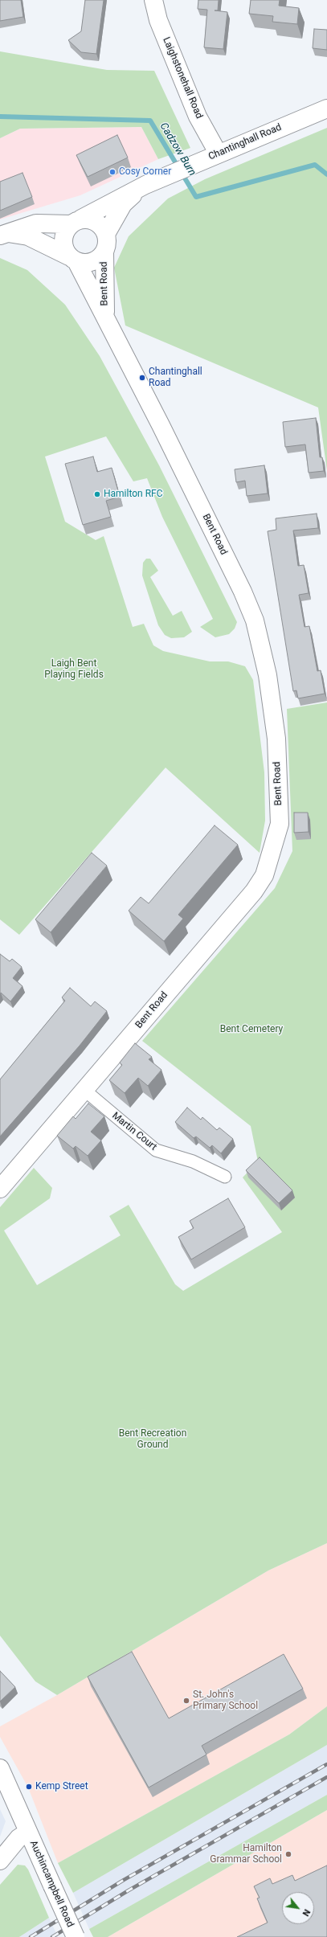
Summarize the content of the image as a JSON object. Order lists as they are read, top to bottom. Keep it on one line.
{"streets":{"street":["Laighstonehall Road","Chantinghall Road","Bent Road","Martin Court","Auchincampbell Road"]},"crossings":[["Laighstonehall Road","Chantinghall Road"],["Chantinghall Road","Bent Road"],["Bent Road","Martin Court"]],"water":["Cadzow Burn"],"parks":["Laigh Bent Playing Fields","Bent Cemetery","Bent Recreation Ground"],"places":["Cosy Corner","Chantinghall Road","Hamilton RFC","St. John's Primary School","Kemp Street","Hamilton Grammar School"],"north":"bottom right"}
